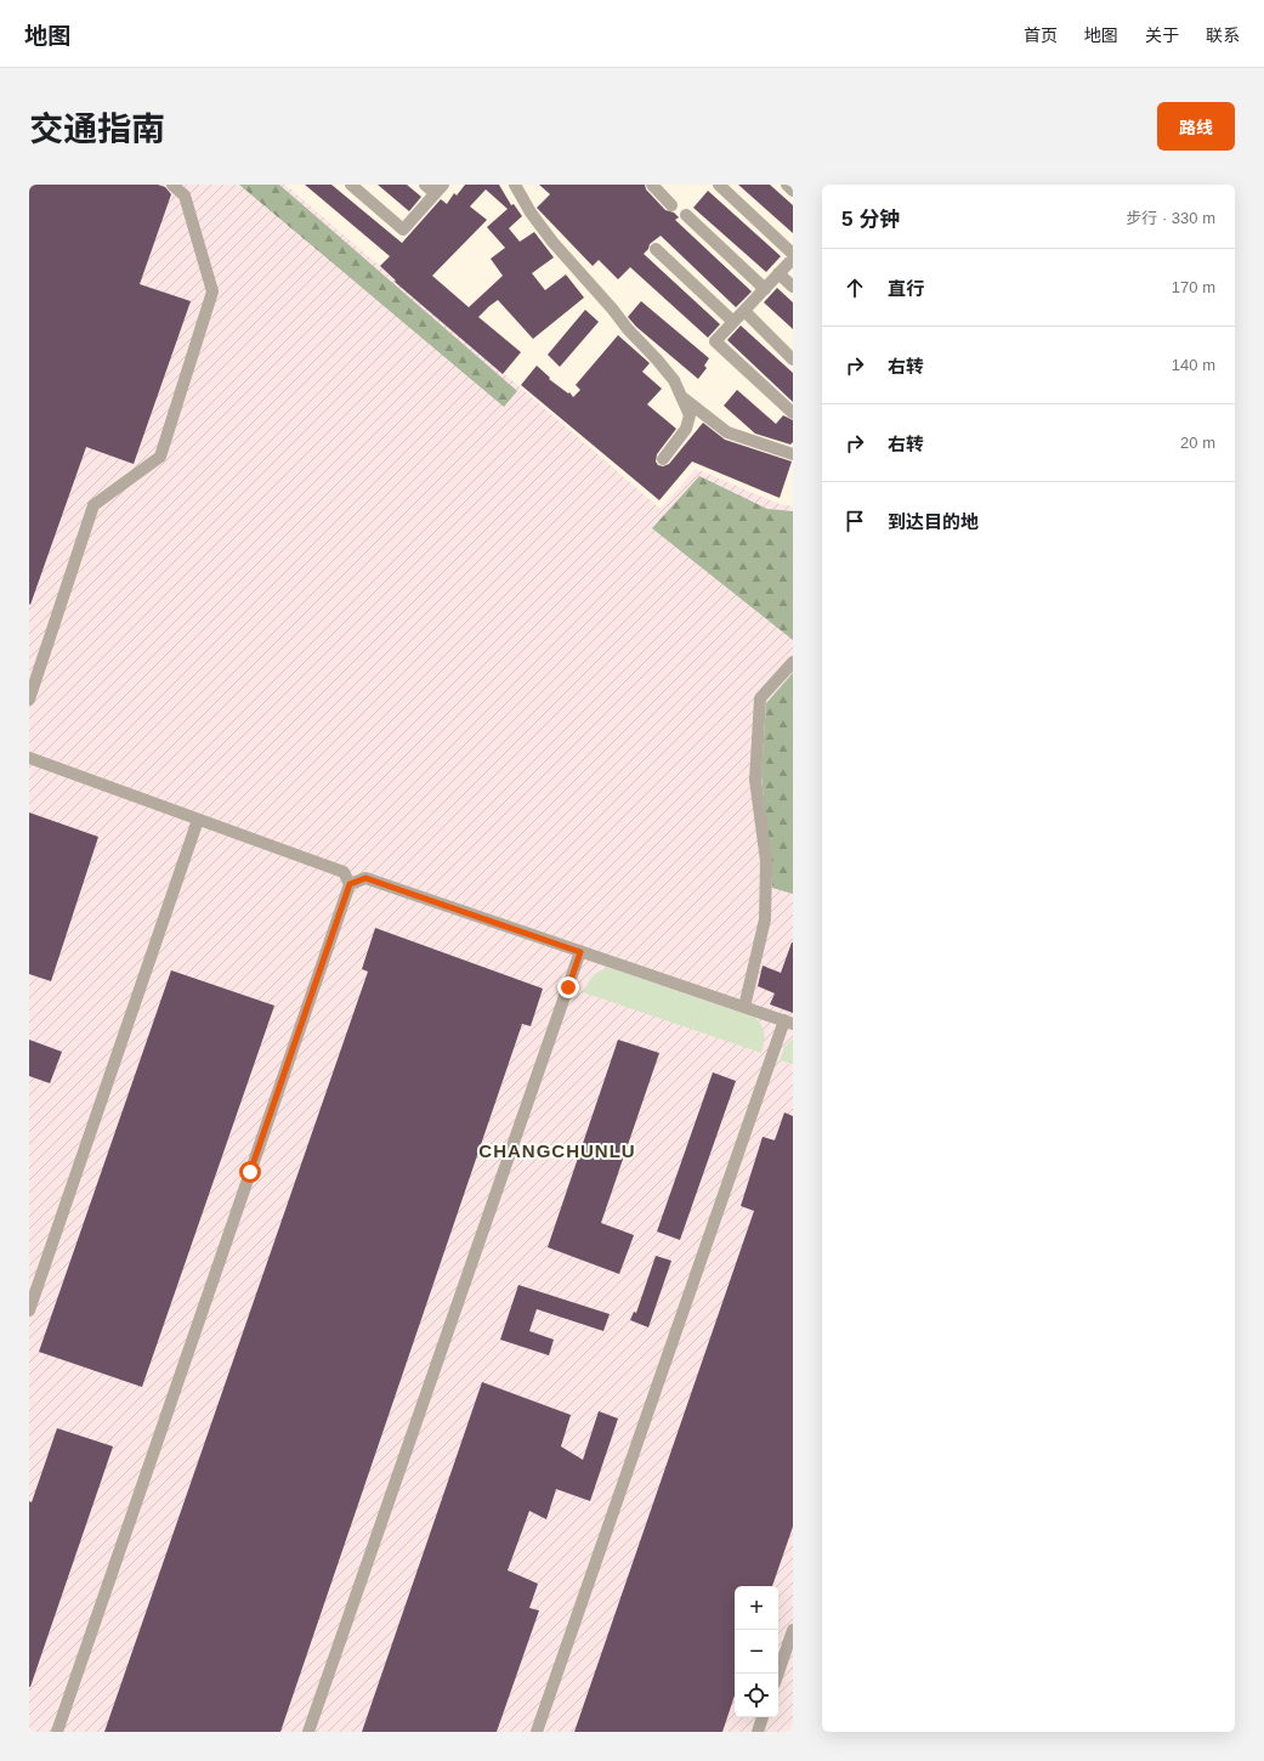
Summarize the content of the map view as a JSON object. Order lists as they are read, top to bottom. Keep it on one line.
{"districts":["CHANGCHUNLU"],"page":{"header":"地图","nav":["首页","地图","关于","联系"],"title":"交通指南","buttons":"路线","heading":["5 分钟","步行 · 330 m"],"list":[["直行","170 m"],["右转","140 m"],["右转","20 m"],"到达目的地"],"map_buttons":["+","−"]}}
